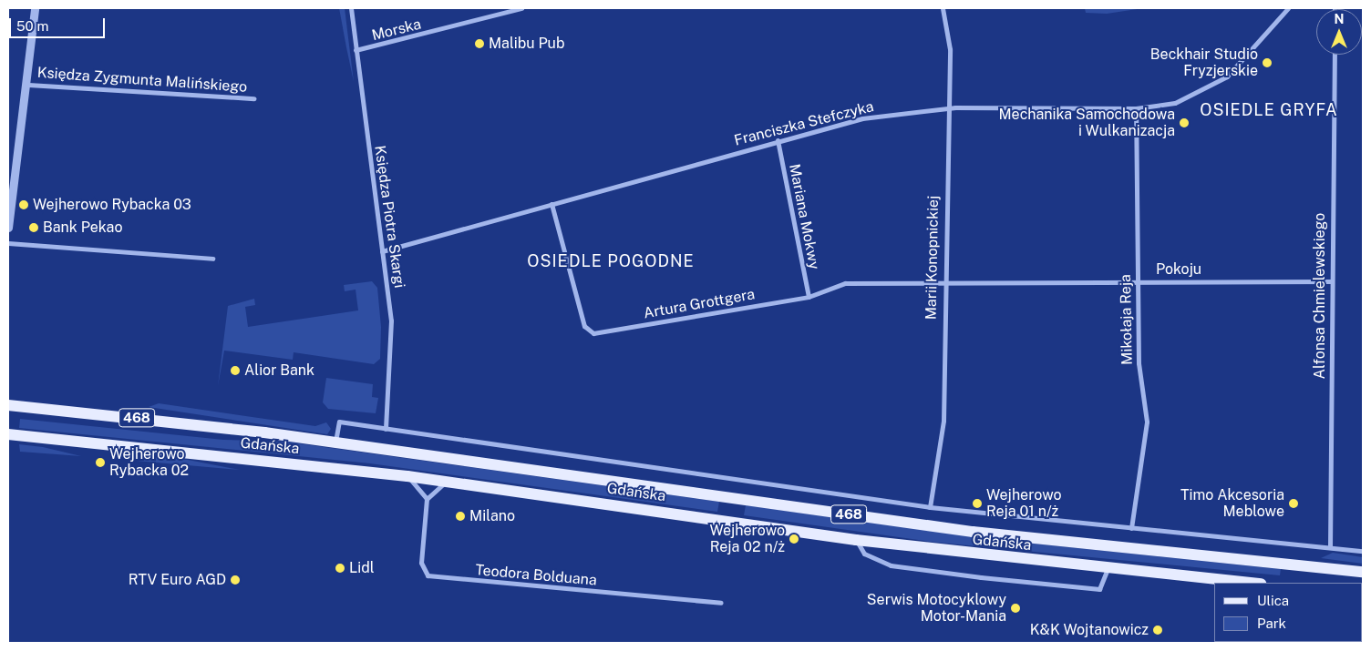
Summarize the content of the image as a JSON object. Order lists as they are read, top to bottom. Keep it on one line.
{"streets":{"main road":["468","Gdańska"],"street":["Morska","Księdza Zygmunta Malińskiego","Franciszka Stefczyka","Księdza Piotra Skargi","Mariana Mokwy","Marii Konopnickiej","Pokoju","Alfonsa Chmielewskiego","Artura Grottgera","Mikołaja Reja","Teodora Bolduana"]},"crossings":[["Morska","Księdza Piotra Skargi"],["Franciszka Stefczyka","Księdza Piotra Skargi"],["Franciszka Stefczyka","Mariana Mokwy"],["Franciszka Stefczyka","Marii Konopnickiej"],["Franciszka Stefczyka","Artura Grottgera"],["Franciszka Stefczyka","Mikołaja Reja"],["Księdza Piotra Skargi","Gdańska"],["Mariana Mokwy","Artura Grottgera"],["Marii Konopnickiej","Pokoju"],["Marii Konopnickiej","Artura Grottgera"],["Marii Konopnickiej","Gdańska"],["Pokoju","Alfonsa Chmielewskiego"],["Pokoju","Artura Grottgera"],["Pokoju","Mikołaja Reja"],["Alfonsa Chmielewskiego","Gdańska"],["Mikołaja Reja","Gdańska"]],"districts":["OSIEDLE GRYFA","OSIEDLE POGODNE"],"places":["Malibu Pub","Beckhair Studio Fryzjerskie","Mechanika Samochodowa i Wulkanizacja","Wejherowo Rybacka 03","Bank Pekao","Alior Bank","Wejherowo Rybacka 02","Wejherowo Reja 01 n/ż","Timo Akcesoria Meblowe","Milano","Wejherowo Reja 02 n/ż","Lidl","RTV Euro AGD","Serwis Motocyklowy Motor-Mania","K&K Wojtanowicz"],"legend":["Ulica","Park"],"scale_bar":"50 m","north":"top"}
